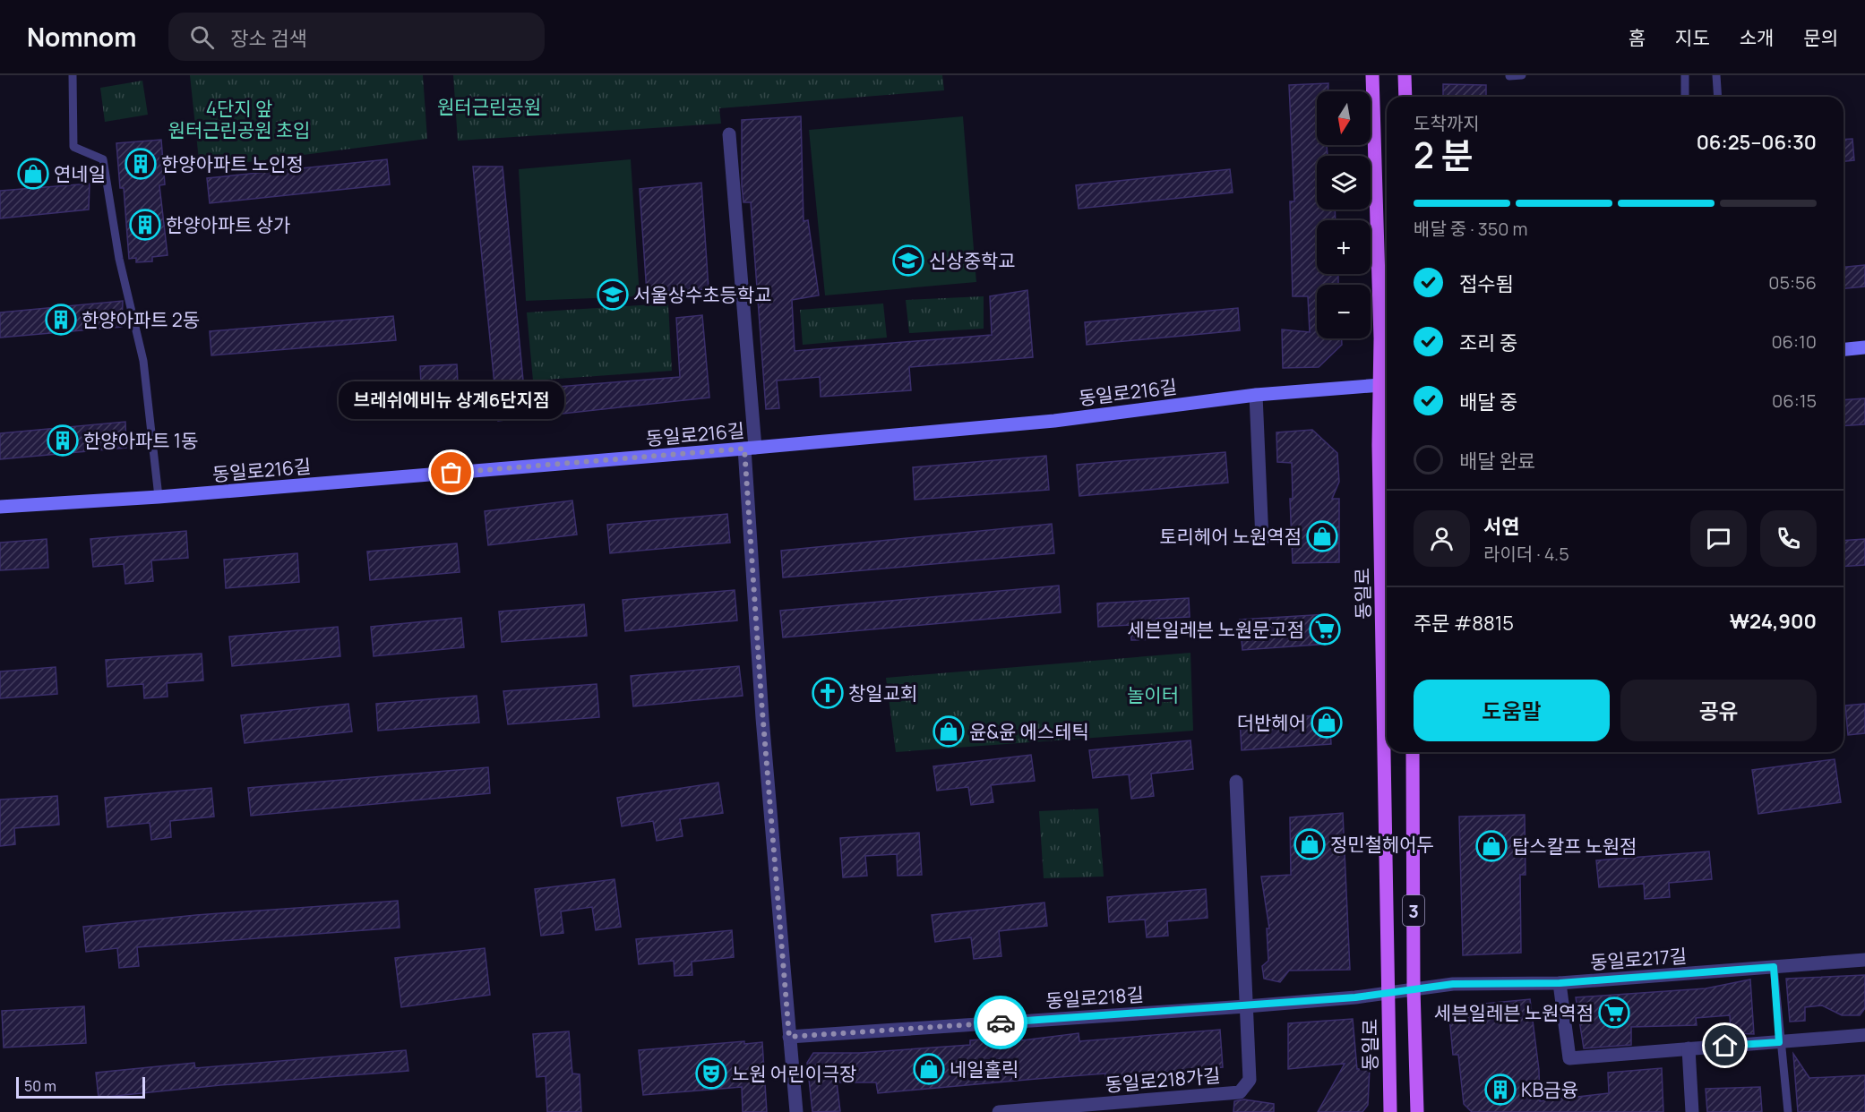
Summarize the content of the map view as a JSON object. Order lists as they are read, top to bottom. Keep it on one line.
{"streets":{"main road":["동일로","3"],"street":["동일로216길","동일로217길","동일로218길","동일로218가길"]},"crossings":[["동일로216길","동일로"],["동일로","동일로218길"],["3","동일로217길"],["3","동일로218길"],["동일로217길","동일로218길"],["동일로218길","동일로218가길"]],"parks":["원터근린공원","4단지 앞 원터근린공원 초입","놀이터"],"places":{"building":["한양아파트 노인정","한양아파트 상가","한양아파트 2동","한양아파트 1동","KB금융"],"shop":["연네일","토리헤어 노원역점","더반헤어","윤&윤 에스테틱","정민철헤어두","탑스칼프 노원점","네일홀릭"],"school or university":["신상중학교","서울상수초등학교"],"other":["브레쉬에비뉴 상계6단지점"],"supermarket":["세븐일레븐 노원문고점","세븐일레븐 노원역점"],"church":["창일교회"],"theatre":["노원 어린이극장"]},"scale_bar":"50 m","north":"bottom","page":{"header":"Nomnom","search":"장소 검색","nav":["홈","지도","소개","문의"],"map_buttons":["+","−"],"heading":["2 분","도착까지","06:25–06:30"],"panel":["서연","라이더 · 4.5","주문 #8815","₩24,900"],"bar":"배달 중 · 350 m","list":[["접수됨","05:56"],["조리 중","06:10"],["배달 중","06:15"],"배달 완료"],"bubble":"브레쉬에비뉴 상계6단지점","buttons":["도움말","공유"],"scale":"50 m"}}
